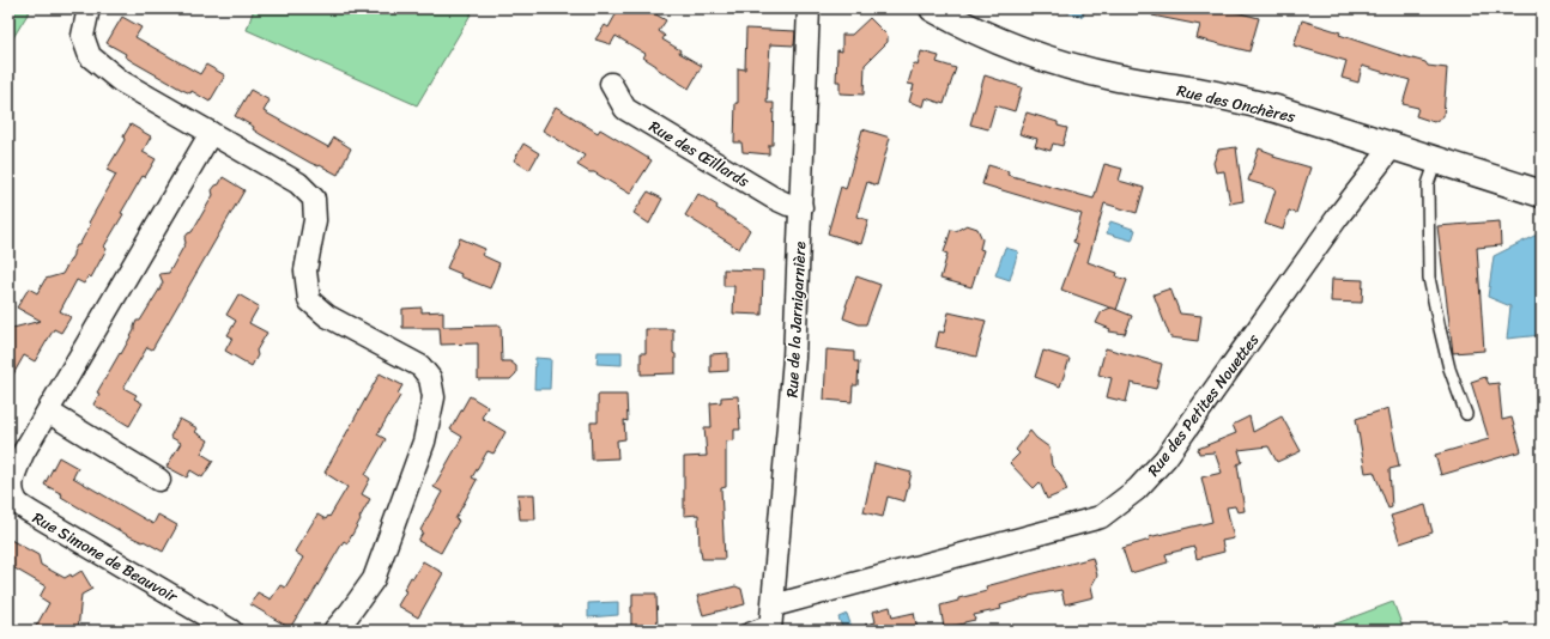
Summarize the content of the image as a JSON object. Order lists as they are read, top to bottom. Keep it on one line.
{"streets":{"street":["Rue des Onchères","Rue des Œillards","Rue de la Jarnigarnière","Rue des Petites Nouettes","Rue Simone de Beauvoir"]},"crossings":[["Rue des Onchères","Rue des Petites Nouettes"],["Rue des Œillards","Rue de la Jarnigarnière"],["Rue de la Jarnigarnière","Rue des Petites Nouettes"]]}
